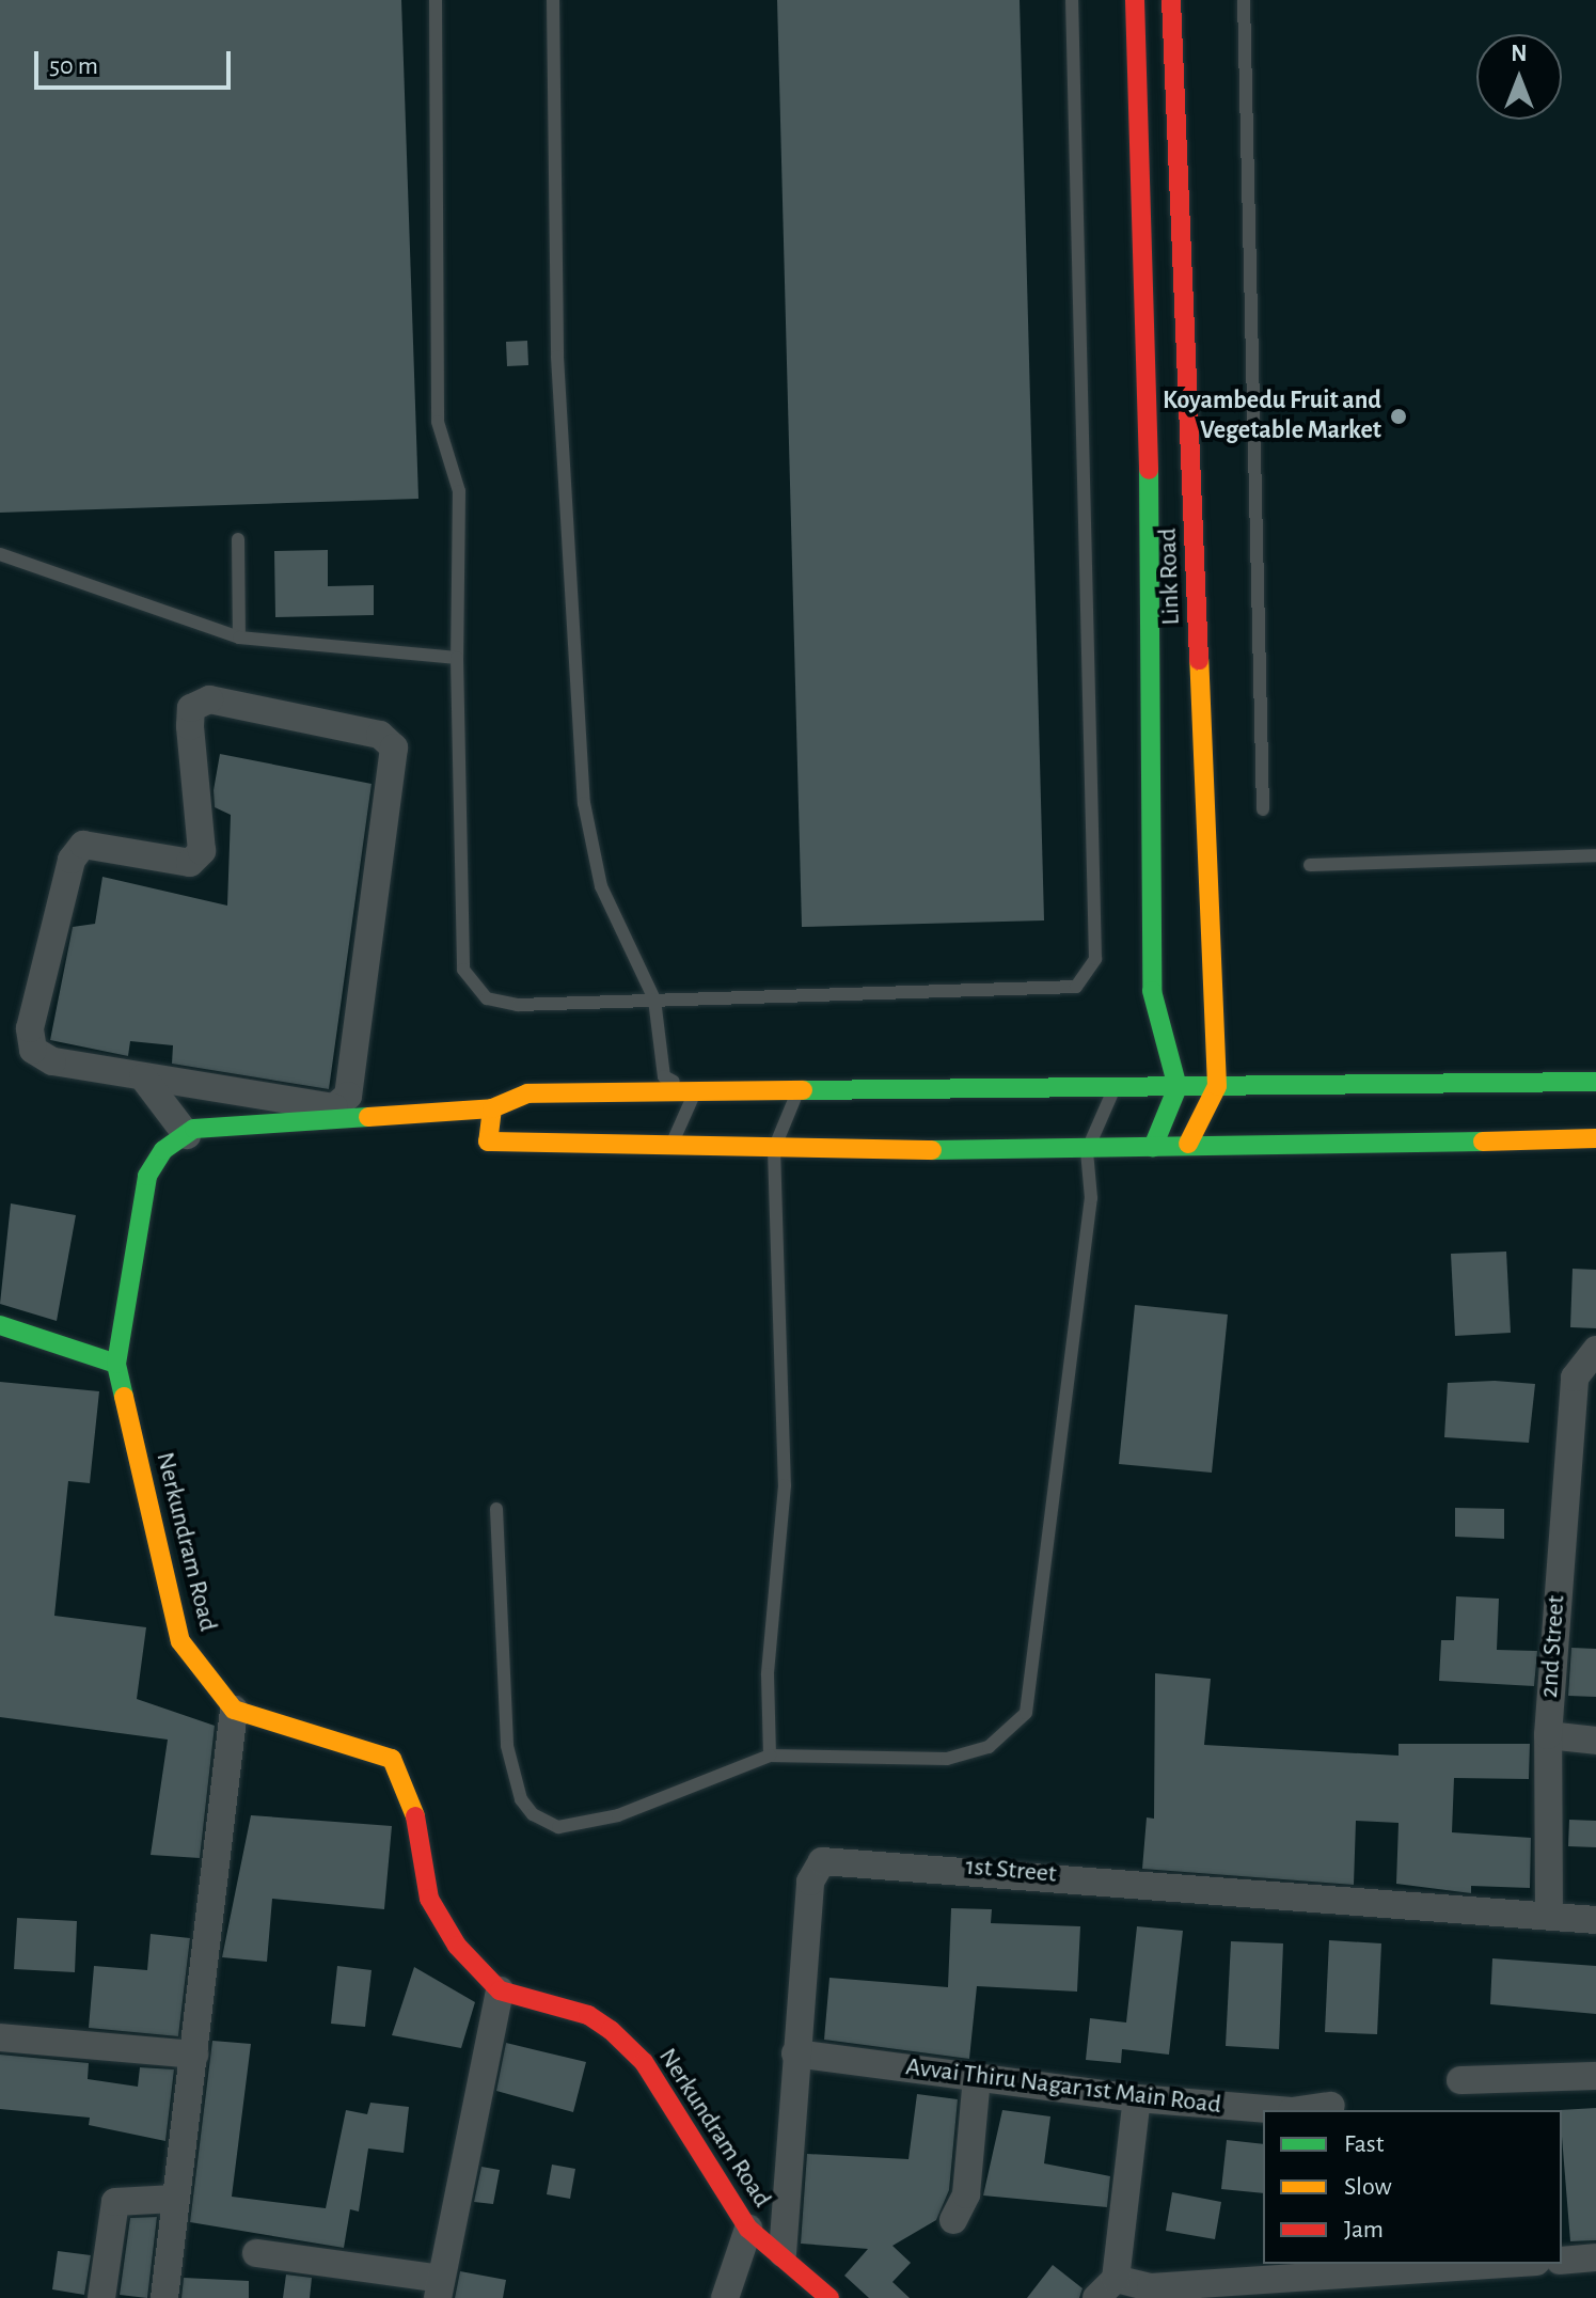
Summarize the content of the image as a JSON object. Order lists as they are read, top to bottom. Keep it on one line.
{"streets":{"street":["Link Road","Nerkundram Road","2nd Street","1st Street","Avvai Thiru Nagar 1st Main Road"]},"crossings":[["Nerkundram Road","1st Street"],["2nd Street","1st Street"],["1st Street","Avvai Thiru Nagar 1st Main Road"]],"places":["Koyambedu Fruit and Vegetable Market"],"legend":["Fast","Slow","Jam"],"scale_bar":"50 m","north":"top"}
